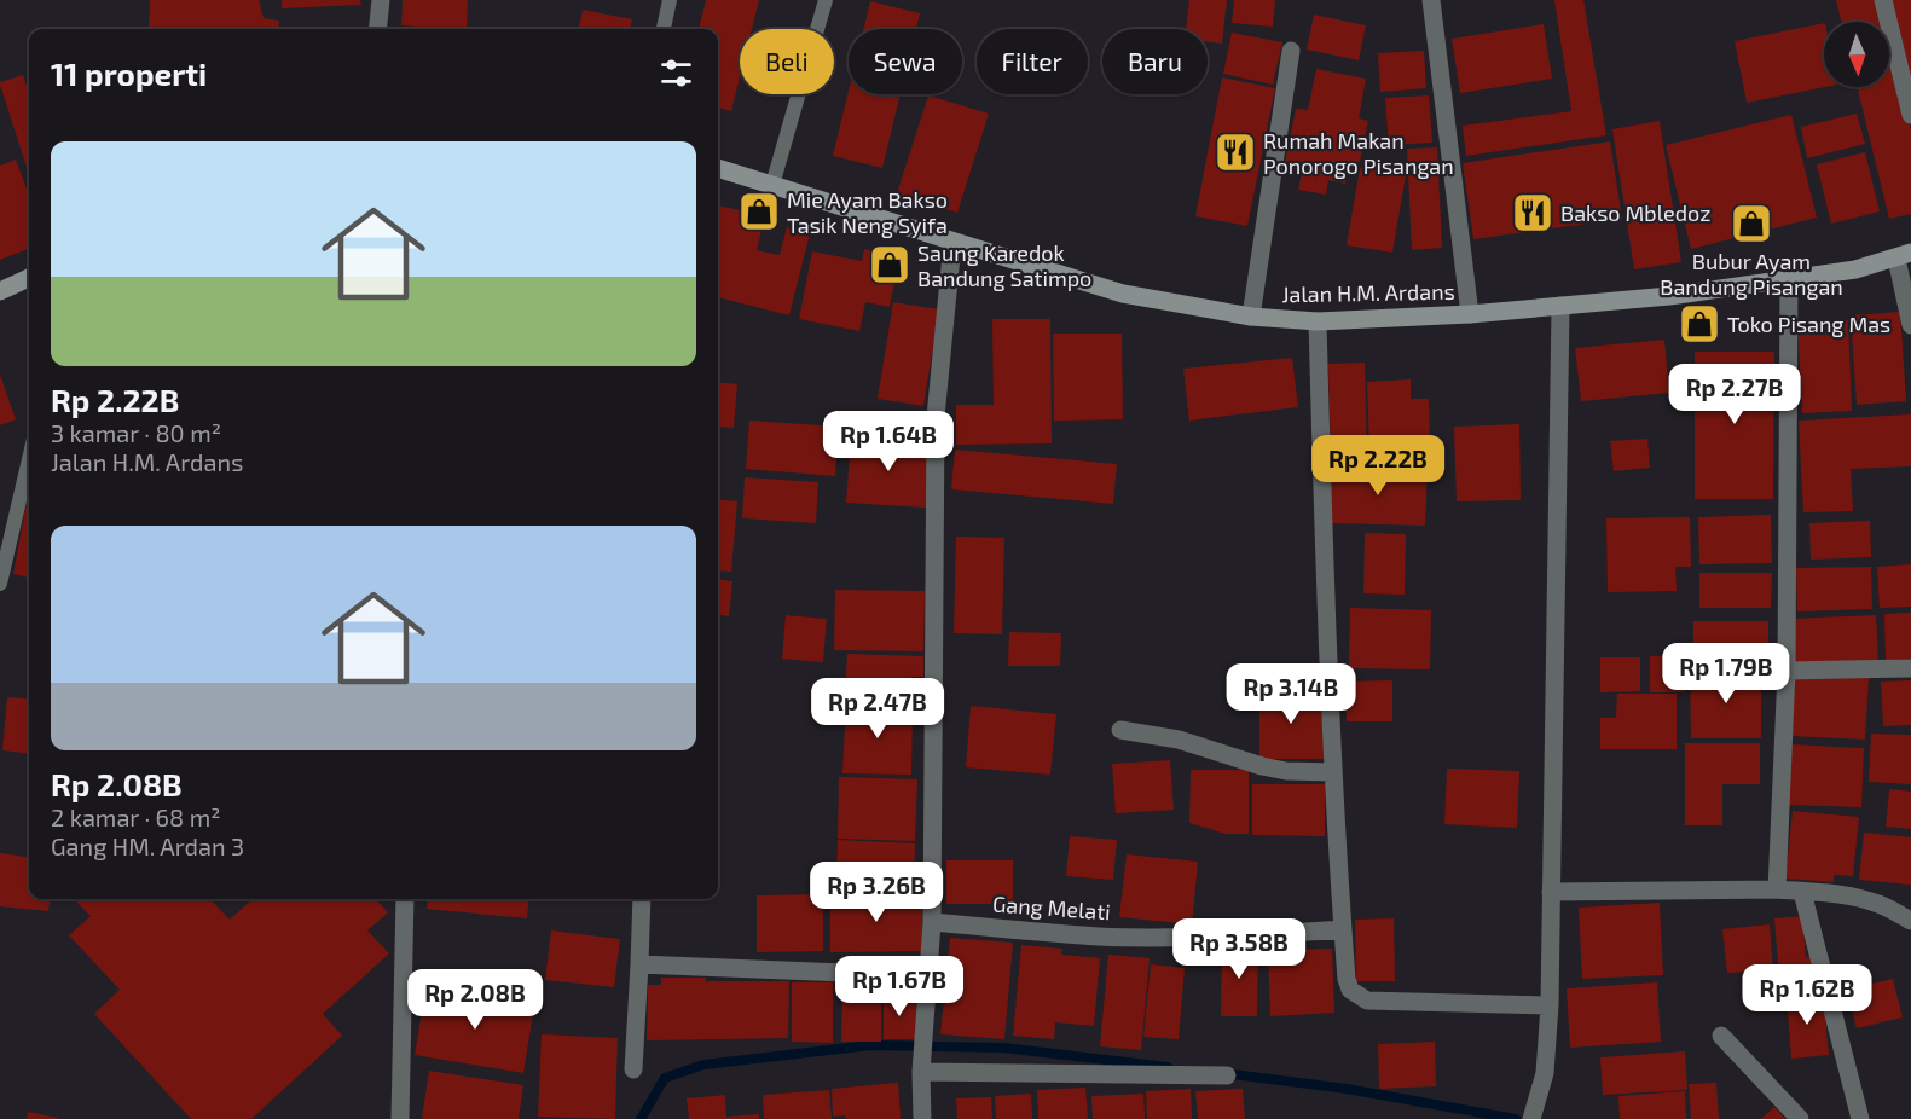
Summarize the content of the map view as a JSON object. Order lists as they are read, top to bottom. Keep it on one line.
{"streets":{"street":["Jalan H.M. Ardans","Gang Melati"]},"places":{"restaurant":["Rumah Makan Ponorogo Pisangan","Bakso Mbledoz"],"shop":["Mie Ayam Bakso Tasik Neng Syifa","Bubur Ayam Bandung Pisangan","Saung Karedok Bandung Satimpo","Toko Pisang Mas"]},"north":"bottom","page":{"chip":["Beli","Sewa","Filter","Baru"],"heading":"11 properti","list":[{"name":"Rp 2.22B","note":"3 kamar · 80 m² · Jalan H.M. Ardans"},{"name":"Rp 2.08B","note":"2 kamar · 68 m² · Gang HM. Ardan 3"}],"price":["Rp 2.27B","Rp 1.64B","Rp 2.22B","Rp 1.79B","Rp 3.14B","Rp 2.47B","Rp 3.26B","Rp 3.58B","Rp 1.67B","Rp 1.62B","Rp 2.08B"]}}
